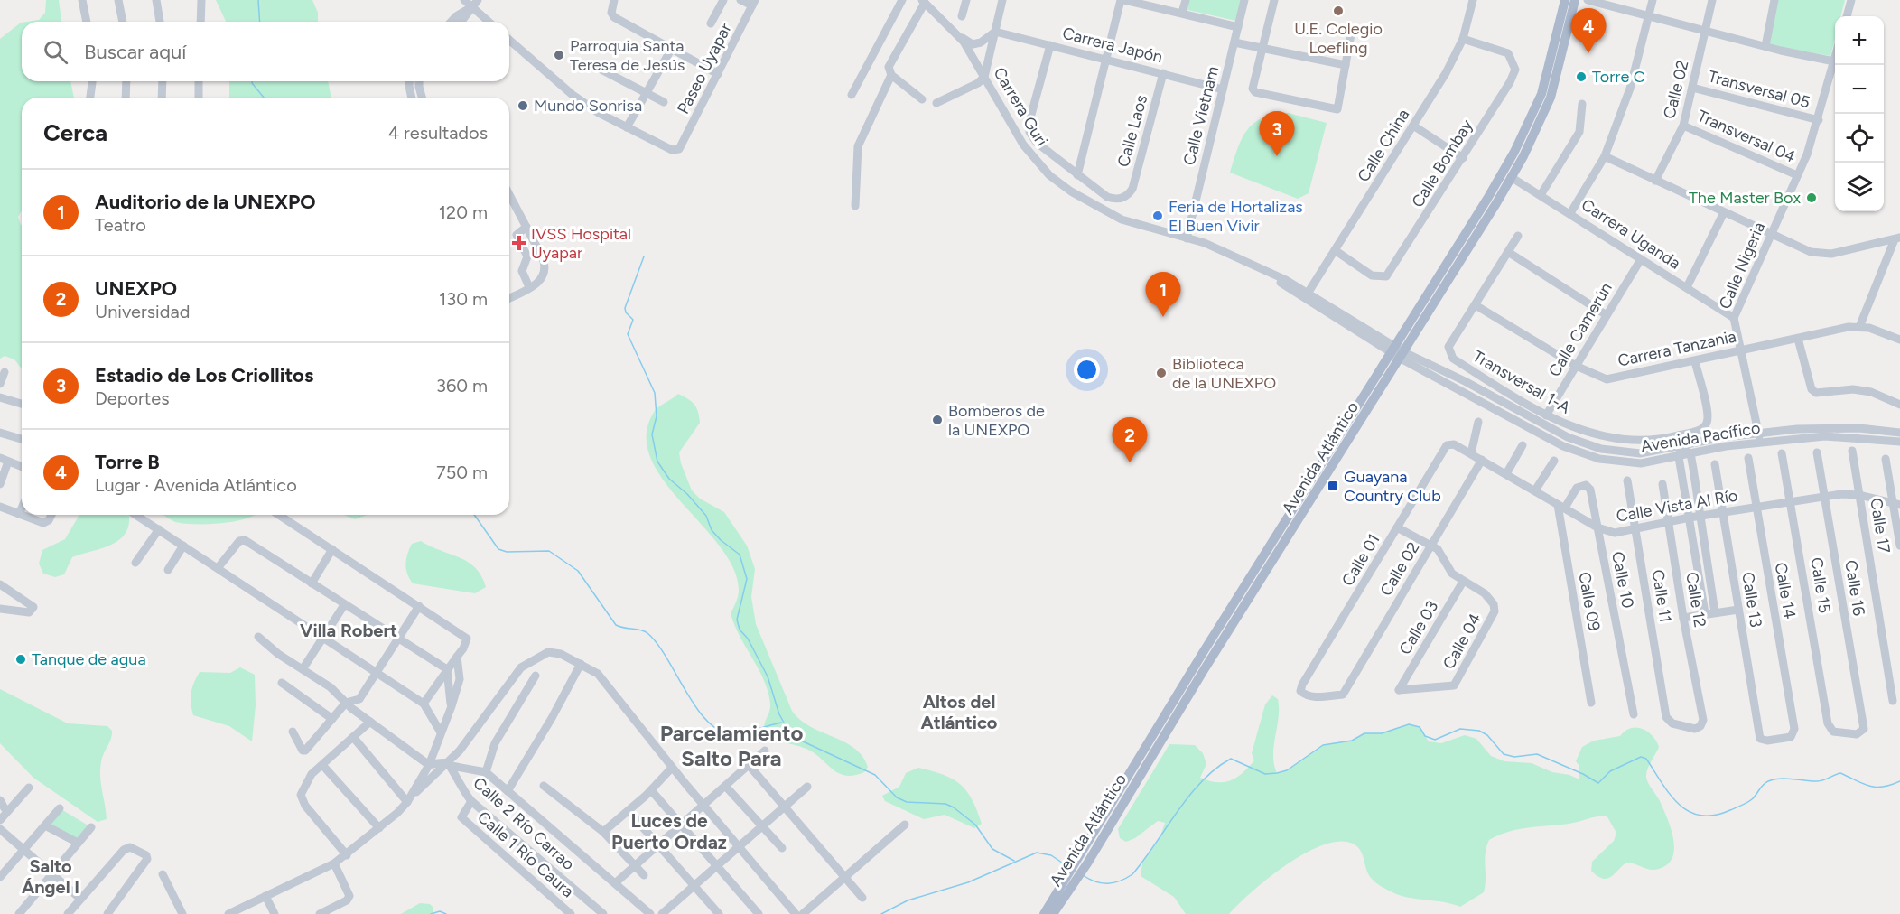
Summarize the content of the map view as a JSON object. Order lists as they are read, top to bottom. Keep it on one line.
{"streets":{"main road":["Avenida Atlántico"],"street":["Carrera Japón","Paseo Uyapar","Calle 02","Transversal 05","Carrera Guri","Calle Vietnam","Calle Laos","Transversal 04","Calle China","Calle Bombay","Carrera Uganda","Calle Nigeria","Calle Camerún","Carrera Tanzania","Transversal 1-A","Avenida Pacífico","Calle Vista Al Río","Calle 17","Calle 01","Calle 10","Calle 15","Calle 16","Calle 14","Calle 11","Calle 12","Calle 13","Calle 09","Calle 03","Calle 04","Calle 2 Río Carrao","Calle 1 Río Caura"]},"crossings":[["Carrera Japón","Calle Vietnam"],["Carrera Japón","Calle Laos"],["Calle 02","Transversal 05"],["Calle 02","Transversal 04"],["Calle 02","Calle Vista Al Río"],["Calle 02","Calle 01"],["Transversal 05","Calle Nigeria"],["Carrera Guri","Calle Vietnam"],["Carrera Guri","Calle China"],["Carrera Guri","Avenida Pacífico"],["Carrera Guri","Avenida Atlántico"],["Transversal 04","Calle Nigeria"],["Calle China","Calle Bombay"],["Carrera Uganda","Calle Nigeria"],["Carrera Uganda","Calle Camerún"],["Carrera Uganda","Avenida Atlántico"],["Calle Nigeria","Carrera Tanzania"],["Calle Nigeria","Avenida Pacífico"],["Calle Camerún","Carrera Tanzania"],["Calle Camerún","Transversal 1-A"],["Carrera Tanzania","Transversal 1-A"],["Avenida Pacífico","Avenida Atlántico"],["Calle Vista Al Río","Calle 17"],["Calle Vista Al Río","Calle 01"],["Calle Vista Al Río","Calle 10"],["Calle Vista Al Río","Calle 15"],["Calle Vista Al Río","Calle 16"],["Calle Vista Al Río","Calle 14"],["Calle Vista Al Río","Calle 11"],["Calle Vista Al Río","Calle 12"],["Calle Vista Al Río","Calle 13"],["Calle Vista Al Río","Calle 09"],["Calle 10","Calle 09"],["Calle 15","Calle 16"],["Calle 14","Calle 13"],["Calle 11","Calle 12"],["Calle 03","Calle 04"],["Calle 2 Río Carrao","Calle 1 Río Caura"]],"districts":["Villa Robert","Altos del Atlántico","Parcelamiento Salto Para","Luces de Puerto Ordaz","Salto Ángel I"],"places":{"other":["U.E. Colegio Loefling","Parroquia Santa Teresa de Jesús","Torre C","Mundo Sonrisa","The Master Box","Feria de Hortalizas El Buen Vivir","Biblioteca de la UNEXPO","Bomberos de la UNEXPO","Tanque de agua"],"health":["IVSS Hospital Uyapar"],"transit":["Guayana Country Club"]},"page":{"pins":["4","3","1","2"],"map_buttons":["+","−"],"search":"Buscar aquí","heading":["Cerca","4 resultados"],"list":[{"mark":"1","name":"Auditorio de la UNEXPO","note":"Teatro","value":"120 m"},{"mark":"2","name":"UNEXPO","note":"Universidad","value":"130 m"},{"mark":"3","name":"Estadio de Los Criollitos","note":"Deportes","value":"360 m"},{"mark":"4","name":"Torre B","note":"Lugar · Avenida Atlántico","value":"750 m"}]}}
